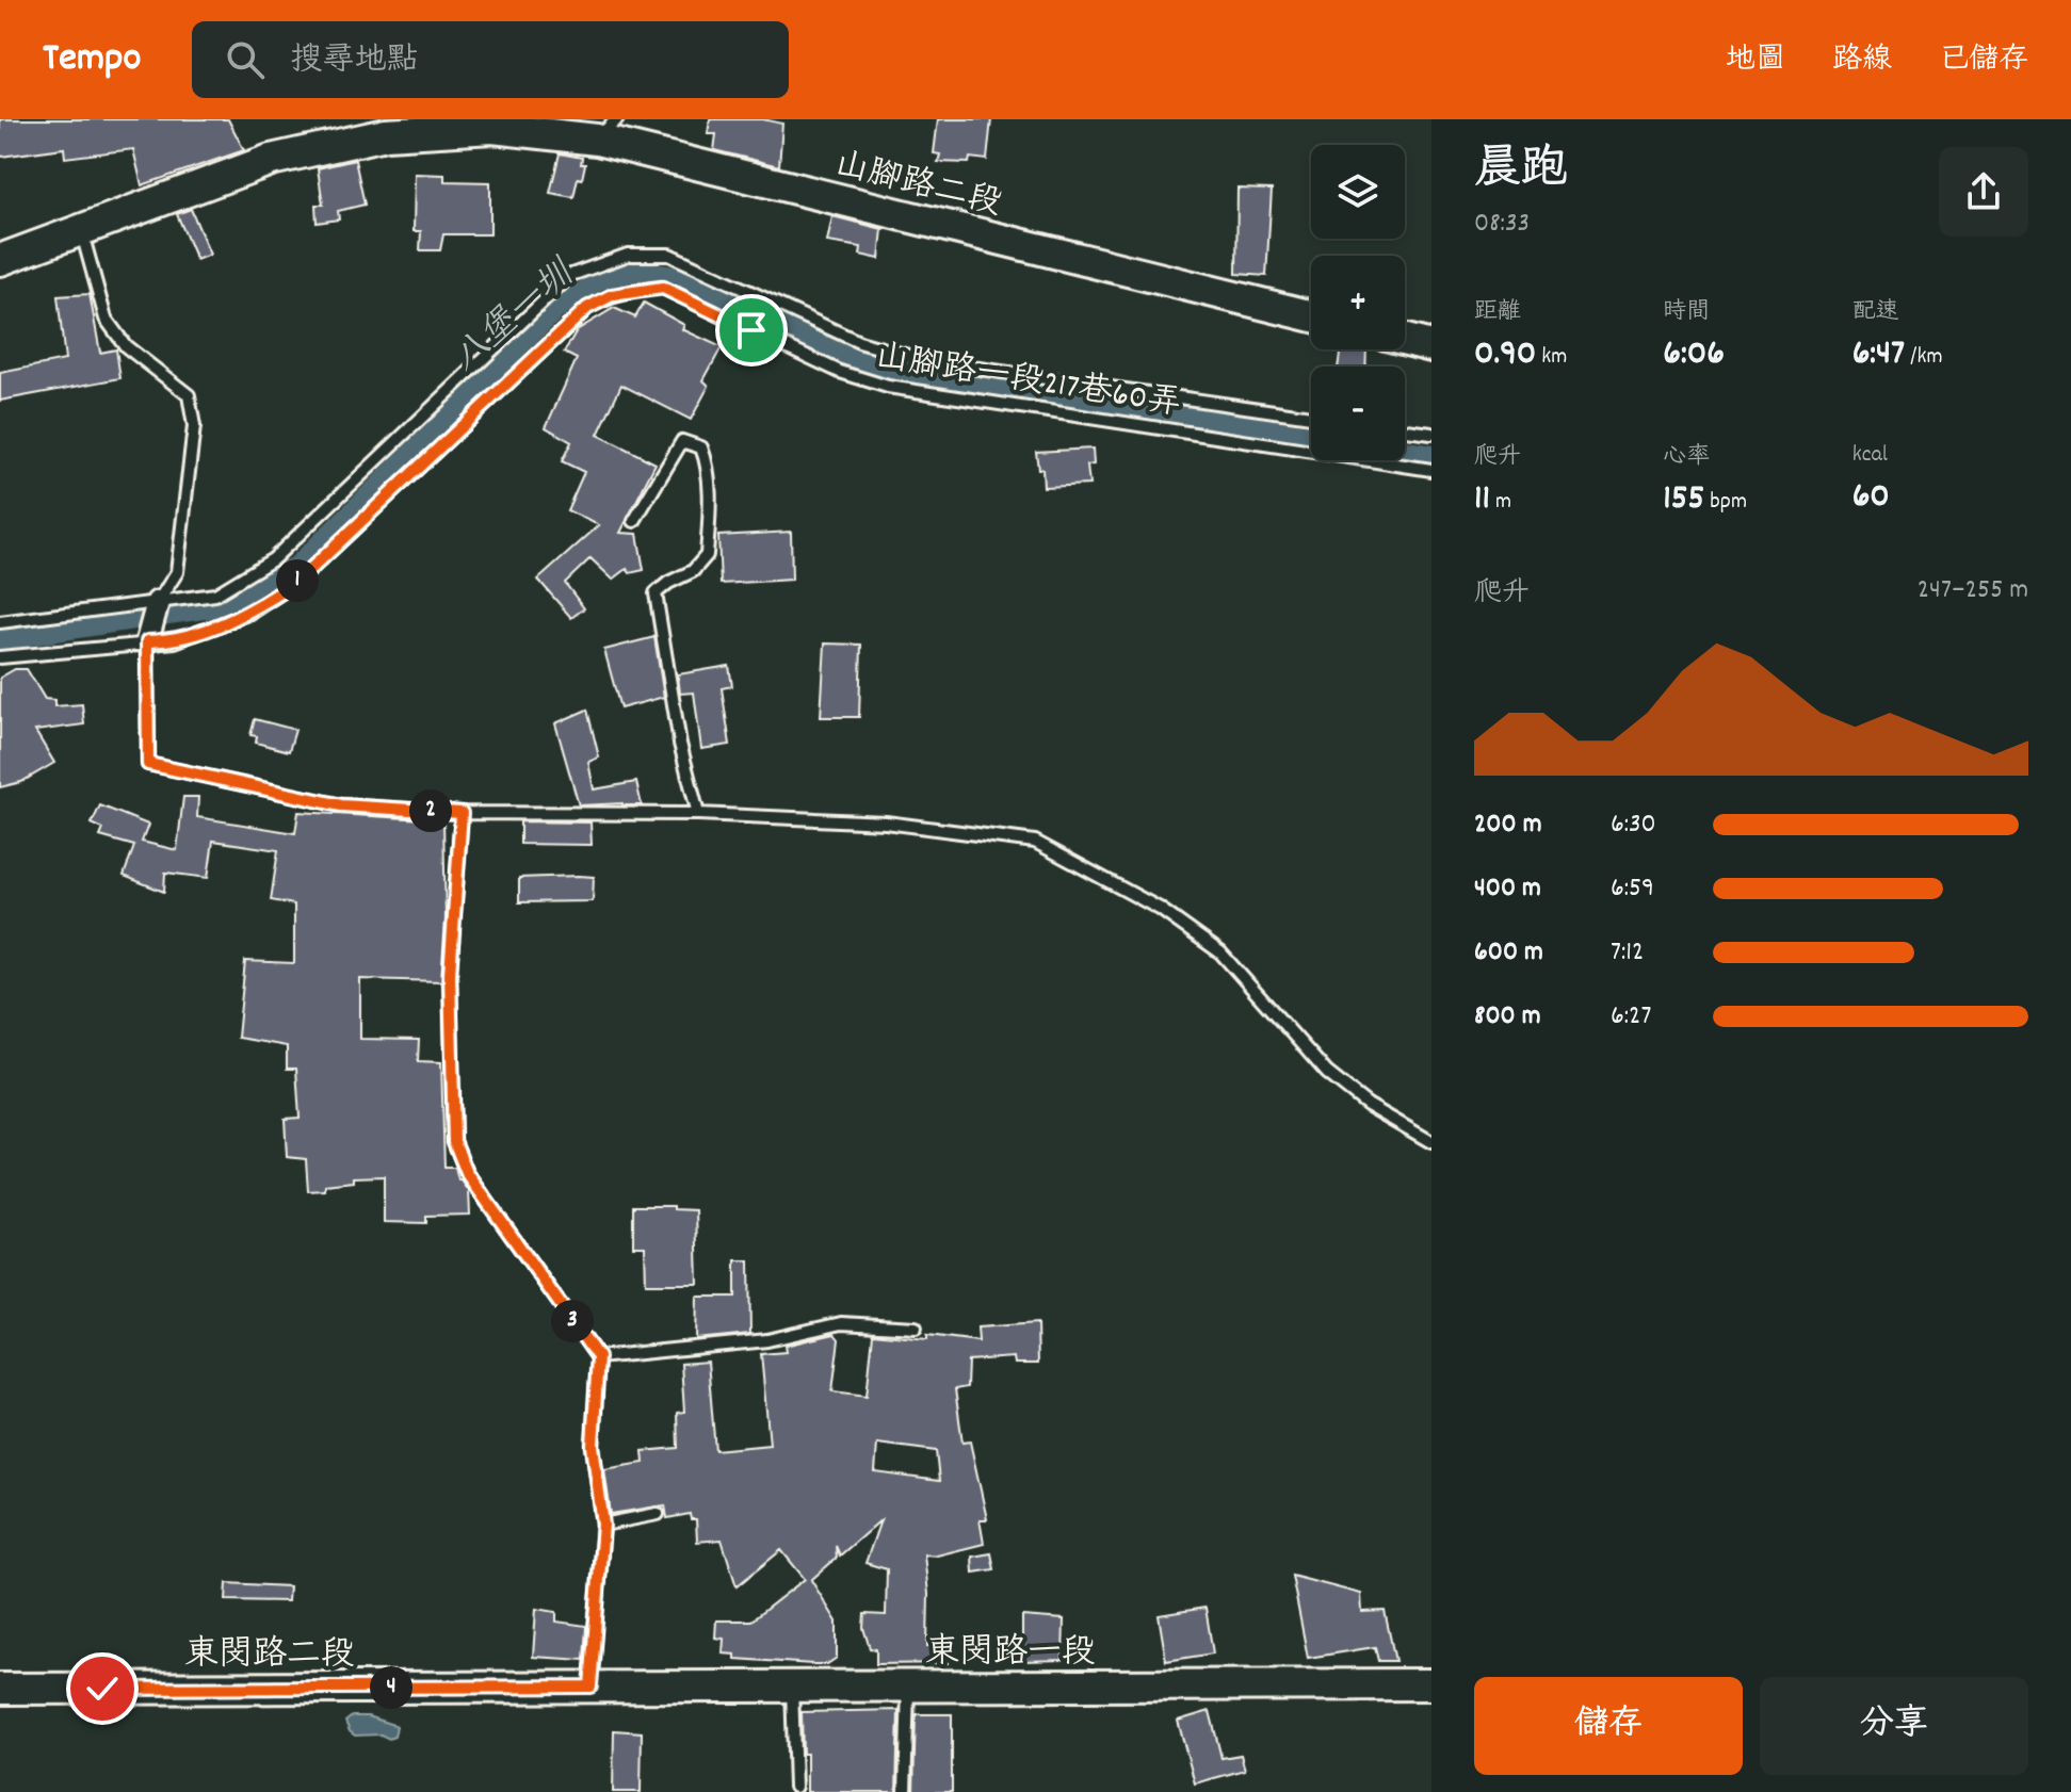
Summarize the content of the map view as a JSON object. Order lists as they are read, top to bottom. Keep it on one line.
{"streets":{"main road":["山腳路二段","東閔路一段","東閔路二段"],"lane":["山腳路一段217巷60弄"]},"crossings":[["東閔路一段","東閔路二段"]],"water":["八堡一圳"],"page":{"header":"Tempo","search":"搜尋地點","nav":["地圖","路線","已儲存"],"heading":["晨跑","08:33"],"map_buttons":["+","−"],"stats":[["距離","0.90 km"],["時間","6:06"],["配速","6:47 /km"],["爬升","11 m"],["心率","155 bpm"],["kcal","60"]],"chart":["爬升","247–255 m"],"pins":["1","2","3","4"],"list":[{"name":"200 m","note":"6:30"},{"name":"400 m","note":"6:59"},{"name":"600 m","note":"7:12"},{"name":"800 m","note":"6:27"}],"buttons":["儲存","分享"]}}
